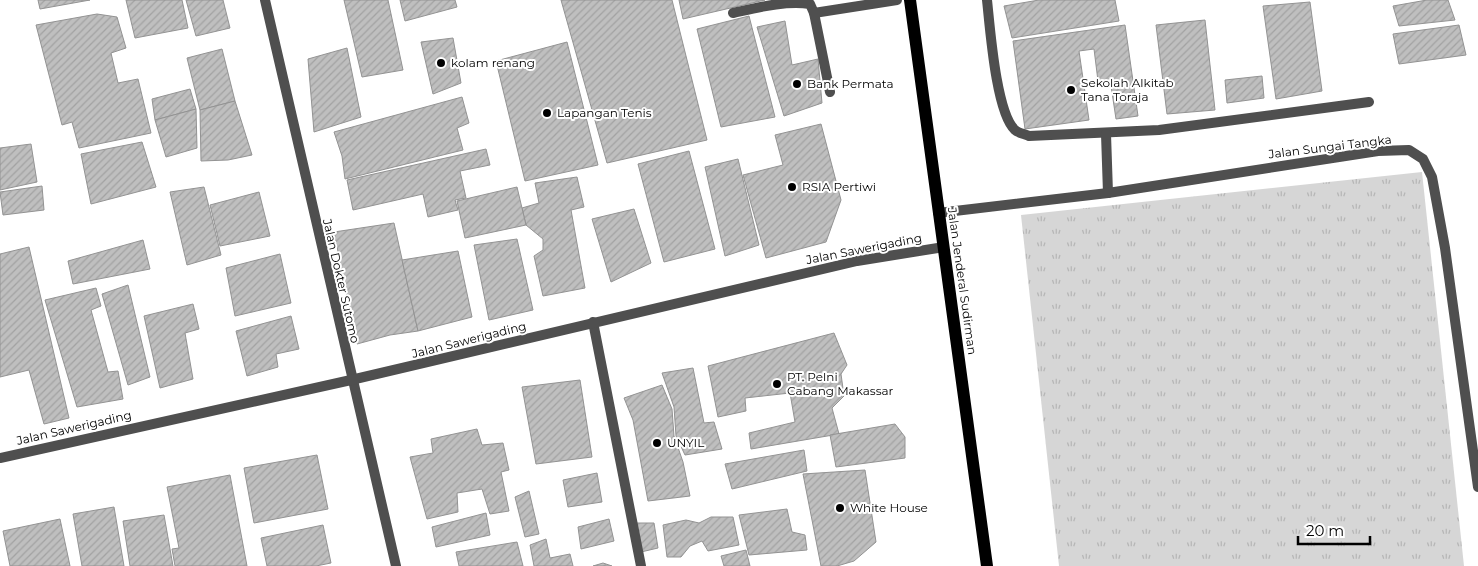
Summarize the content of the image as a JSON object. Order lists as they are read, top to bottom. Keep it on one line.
{"streets":{"main road":["Jalan Jenderal Sudirman"],"street":["Jalan Sungai Tangka","Jalan Sawerigading","Jalan Dokter Sutomo"]},"crossings":[["Jalan Sungai Tangka","Jalan Jenderal Sudirman"],["Jalan Sawerigading","Jalan Dokter Sutomo"],["Jalan Sawerigading","Jalan Jenderal Sudirman"]],"places":["kolam renang","Bank Permata","Sekolah Alkitab Tana Toraja","Lapangan Tenis","RSIA Pertiwi","PT. Pelni Cabang Makassar","UNYIL","White House"],"scale_bar":"20 m"}
